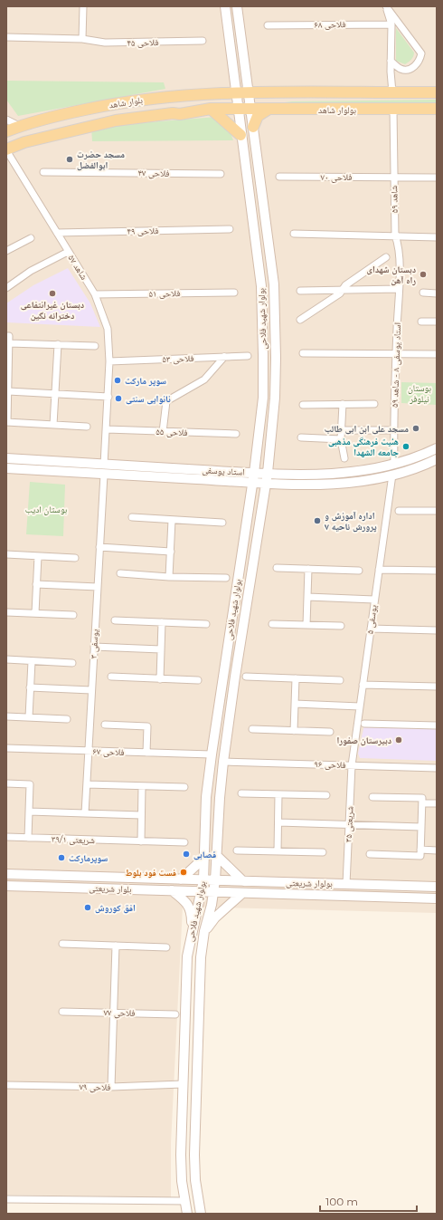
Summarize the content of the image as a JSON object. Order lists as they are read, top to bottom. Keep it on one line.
{"streets":{"main road":["بلوار شاهد","بولوار شاهد","بولوار شهید فلاحی","استاد یوسفی","بولوار شریعتی","بلوار شریعتی"],"street":["فلاحی ۶۸","فلاحی ۴۵","فلاحی ۴۷","فلاحی ۷۰","شاهد ۵۹","فلاحی ۴۹","شاهد ۵۷","فلاحی ۵۱","فلاحی ۵۳","استاد یوسفی ۸ - شاهد ۵۹","فلاحی ۵۵","یوسفی ۵","یوسفی ۳","فلاحی ۶۷","فلاحی ۹۶","شریعتی ۳۵","شریعتی ۳۹/۱","فلاحی ۷۷","فلاحی ۷۹"]},"crossings":[["بلوار شاهد","بولوار شاهد"],["بلوار شاهد","شاهد ۵۷"],["بلوار شاهد","بولوار شهید فلاحی"],["بولوار شاهد","شاهد ۵۹"],["بولوار شاهد","بولوار شهید فلاحی"],["فلاحی ۷۰","شاهد ۵۹"],["شاهد ۵۹","استاد یوسفی ۸ - شاهد ۵۹"],["فلاحی ۴۹","شاهد ۵۷"],["شاهد ۵۷","فلاحی ۵۱"],["شاهد ۵۷","فلاحی ۵۳"],["شاهد ۵۷","فلاحی ۵۵"],["شاهد ۵۷","استاد یوسفی"],["بولوار شهید فلاحی","استاد یوسفی"],["بولوار شهید فلاحی","فلاحی ۶۷"],["بولوار شهید فلاحی","فلاحی ۹۶"],["بولوار شهید فلاحی","بولوار شریعتی"],["بولوار شهید فلاحی","بلوار شریعتی"],["بولوار شهید فلاحی","فلاحی ۷۹"],["استاد یوسفی ۸ - شاهد ۵۹","استاد یوسفی"],["استاد یوسفی","یوسفی ۵"],["استاد یوسفی","یوسفی ۳"],["یوسفی ۵","فلاحی ۹۶"],["یوسفی ۵","شریعتی ۳۵"],["یوسفی ۳","فلاحی ۶۷"],["فلاحی ۹۶","شریعتی ۳۵"],["شریعتی ۳۵","بولوار شریعتی"],["بولوار شریعتی","بلوار شریعتی"]],"parks":["بوستان نیلوفر","بوستان ادیب"],"places":["مسجد حضرت ابوالفضل","دبستان شهدای راه آهن","دبستان غیرانتفاعی دخترانه نگین","سوپر مارکت","نانوایی سنتی","مسجد علی ابن ابی طالب","هئیت فرهنگی مذهبی جامعه الشهدا","اداره آموزش و پرورش ناحیه ۷","دبیرستان صفورا","قصابی","سوپرمارکت","فست فود بلوط","افق کوروش"],"scale_bar":"100 m"}
